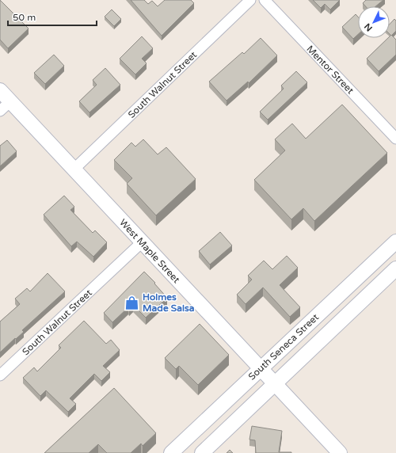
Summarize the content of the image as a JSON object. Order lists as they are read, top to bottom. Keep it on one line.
{"streets":{"street":["Mentor Street","South Walnut Street","West Maple Street","South Seneca Street"]},"crossings":[["South Walnut Street","West Maple Street"],["West Maple Street","South Seneca Street"]],"places":{"shop":["Holmes Made Salsa"]},"scale_bar":"50 m","north":"bottom left"}
